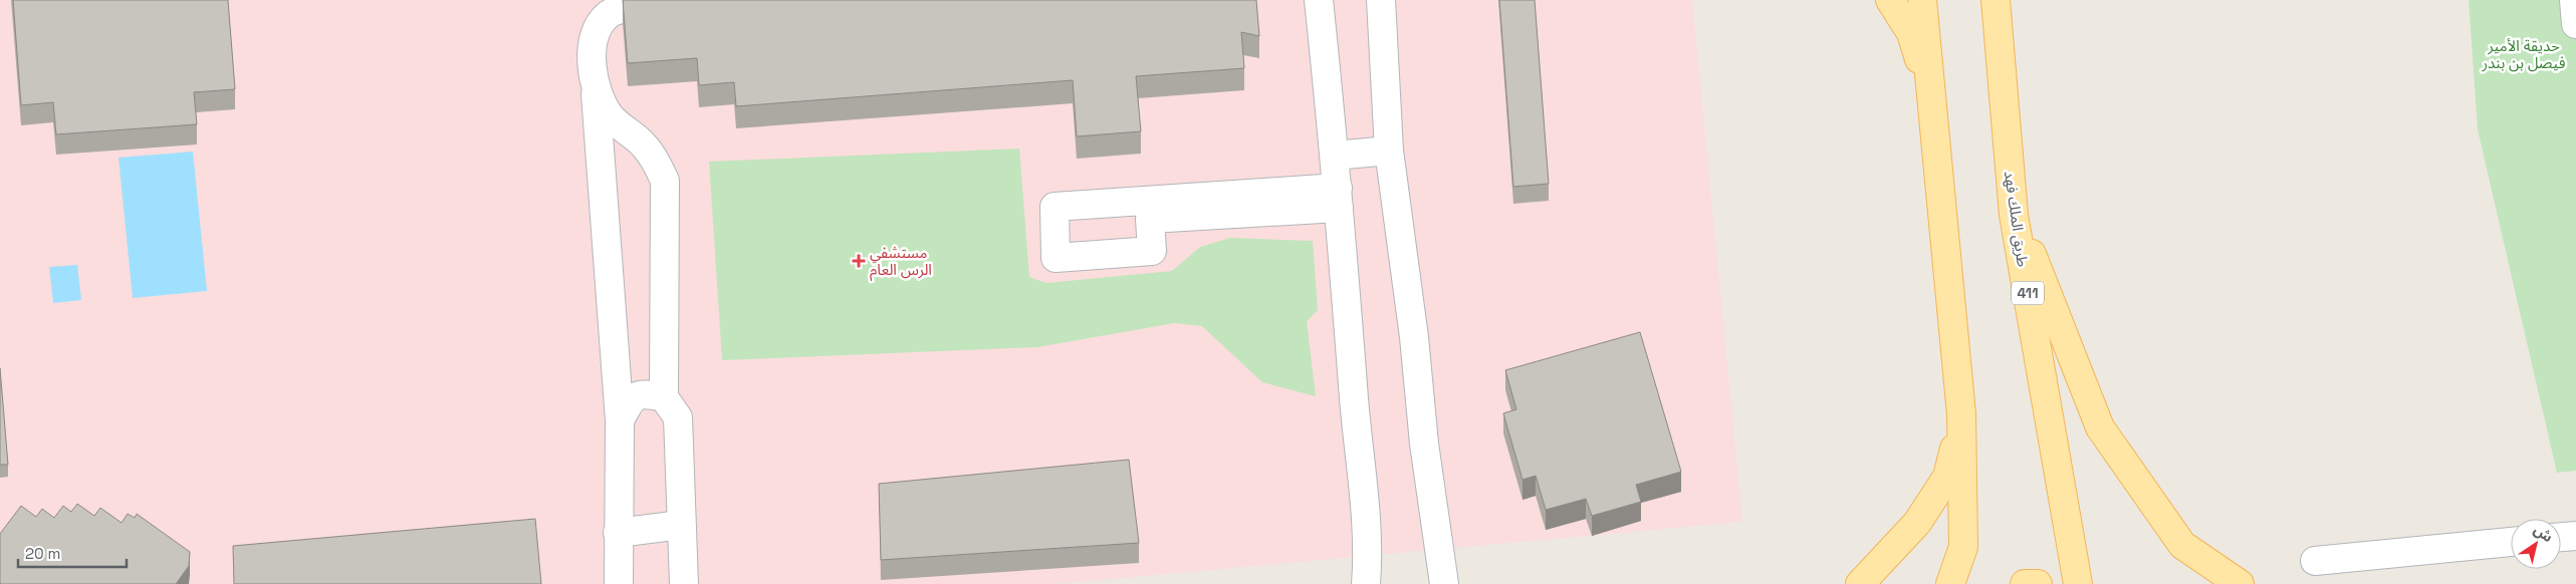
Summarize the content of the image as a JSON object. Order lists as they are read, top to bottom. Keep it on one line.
{"streets":{"main road":["طريق الملك فهد","411"]},"parks":["حديقة الأمير فيصل بن بندر"],"places":{"health":["مستشفي الرس العام"]},"scale_bar":"20 m","north":"top right"}
